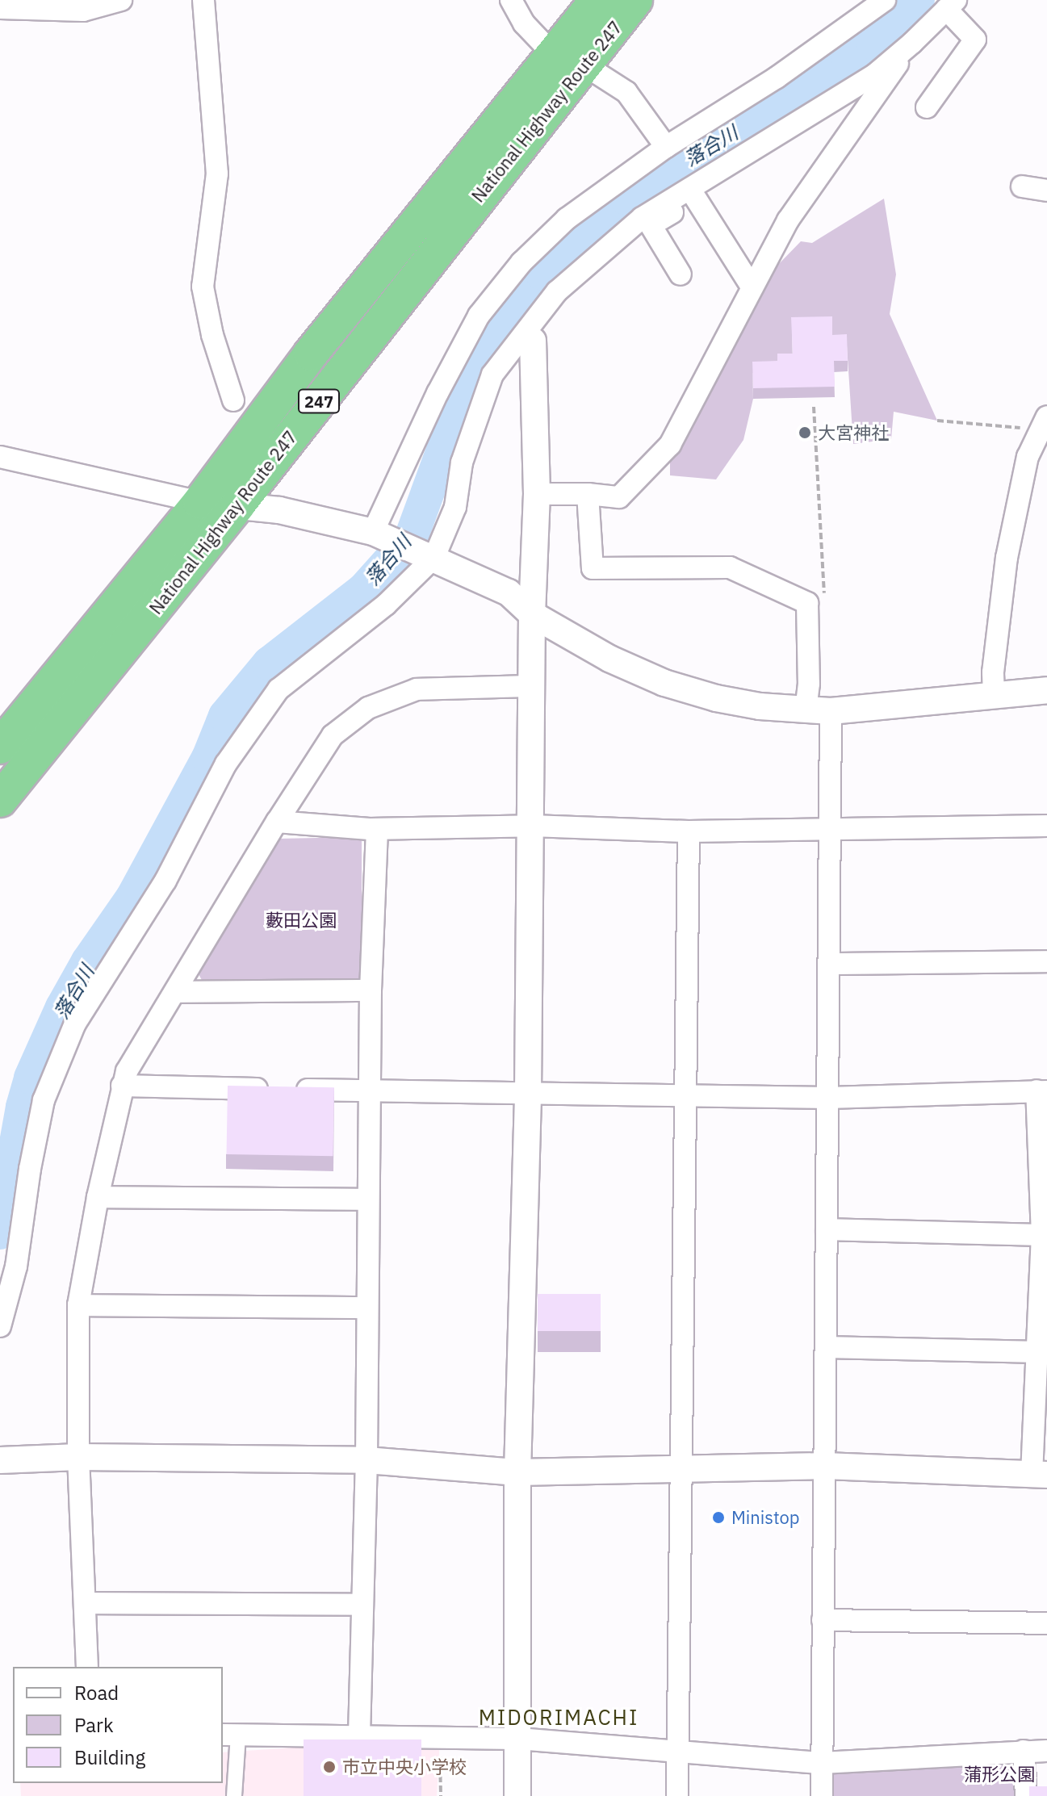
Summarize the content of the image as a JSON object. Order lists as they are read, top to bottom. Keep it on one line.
{"streets":{"highway":["National Highway Route 247","247"]},"districts":["MIDORIMACHI"],"water":["落合川"],"parks":["藪田公園","蒲形公園"],"places":["大宮神社","Ministop","市立中央小学校"],"legend":["Road","Park","Building"]}
